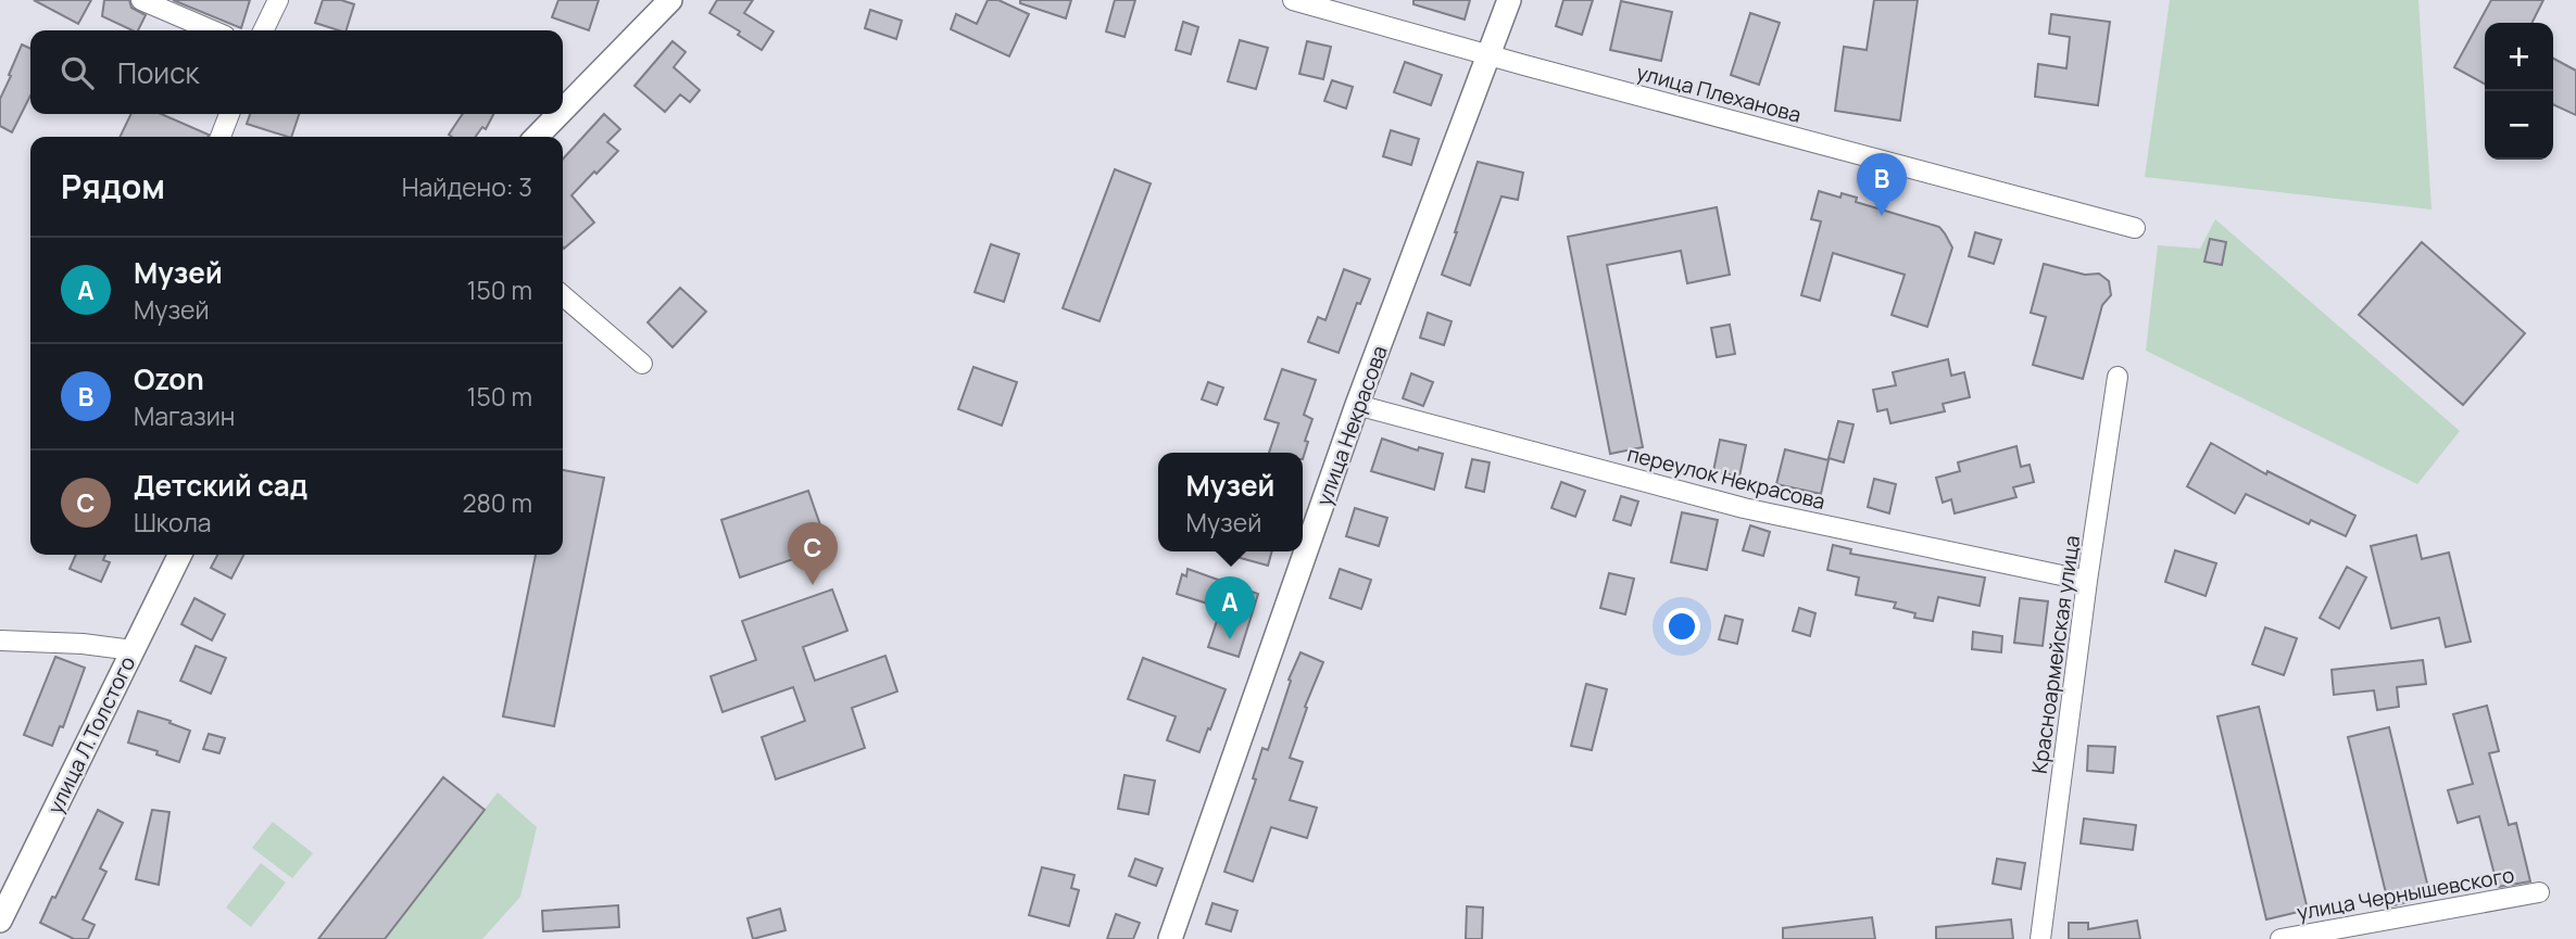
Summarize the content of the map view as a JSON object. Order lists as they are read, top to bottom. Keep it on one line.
{"streets":{"street":["улица Плеханова","улица Некрасова","переулок Некрасова","Красноармейская улица","улица Л.Толстого","улица Чернышевского"]},"crossings":[["улица Плеханова","улица Некрасова"],["улица Некрасова","переулок Некрасова"],["переулок Некрасова","Красноармейская улица"]],"page":{"map_buttons":["+","−"],"search":"Поиск","heading":["Рядом","Найдено: 3"],"pins":["B","C","A"],"list":[{"mark":"A","name":"Музей","note":"Музей","value":"150 m"},{"mark":"B","name":"Ozon","note":"Магазин","value":"150 m"},{"mark":"C","name":"Детский сад","note":"Школа","value":"280 m"}],"popup":["Музей","Музей"]}}
